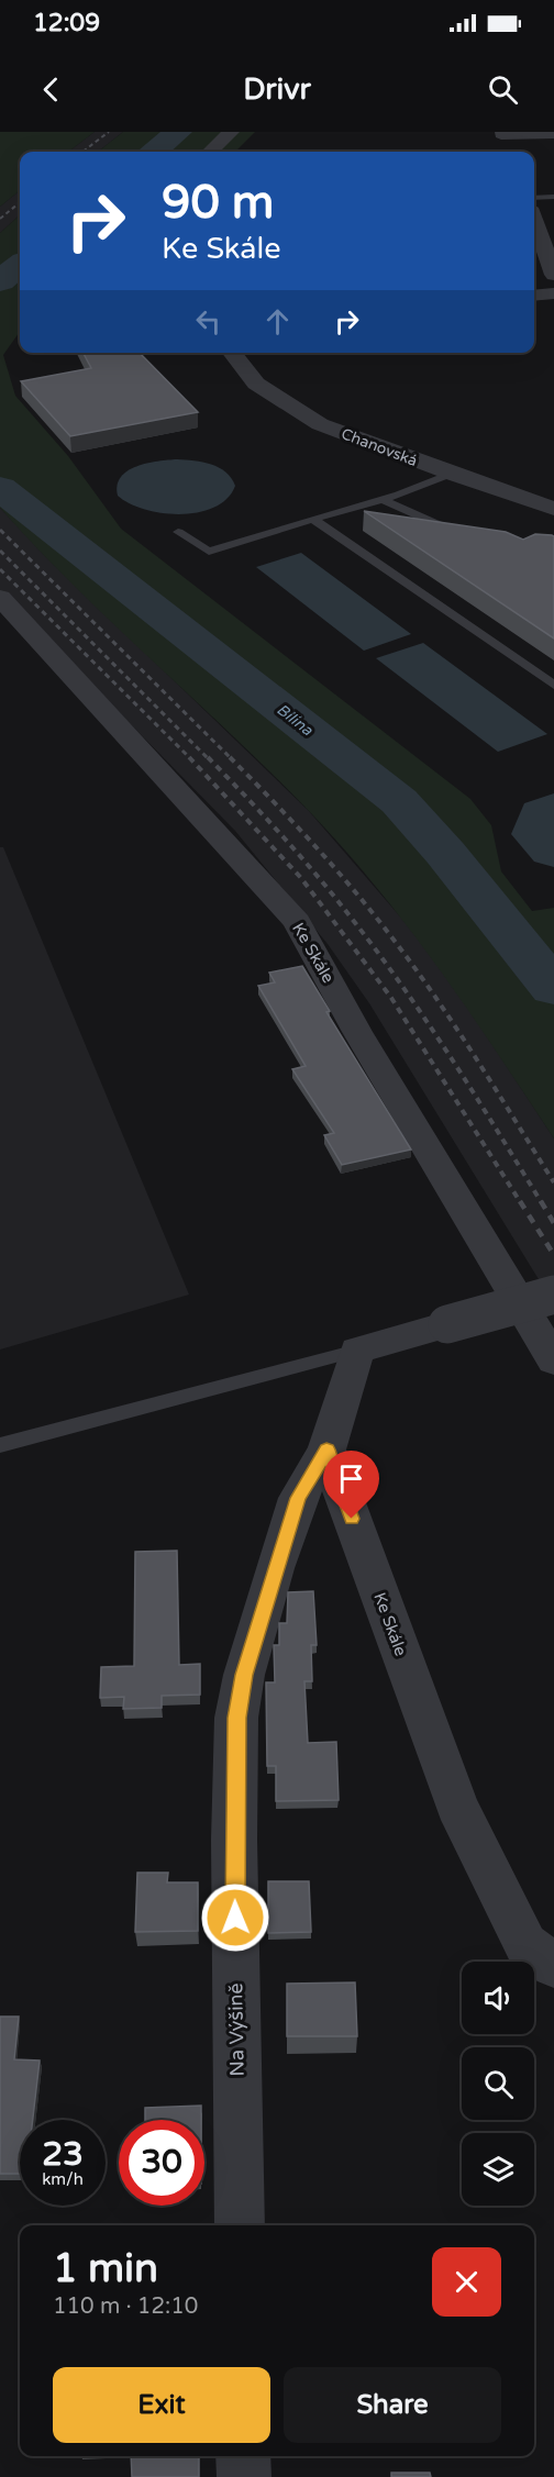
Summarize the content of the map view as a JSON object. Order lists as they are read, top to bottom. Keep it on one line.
{"streets":{"street":["Chanovská","Ke Skále","Na Výšině"]},"crossings":[["Ke Skále","Na Výšině"]],"water":["Bílina"],"page":{"status":"12:09","header":"Drivr","turn":["90 m","Ke Skále"],"speed":"23 km/h","limit":"30","heading":["1 min","110 m · 12:10"],"buttons":["Exit","Share"]}}
